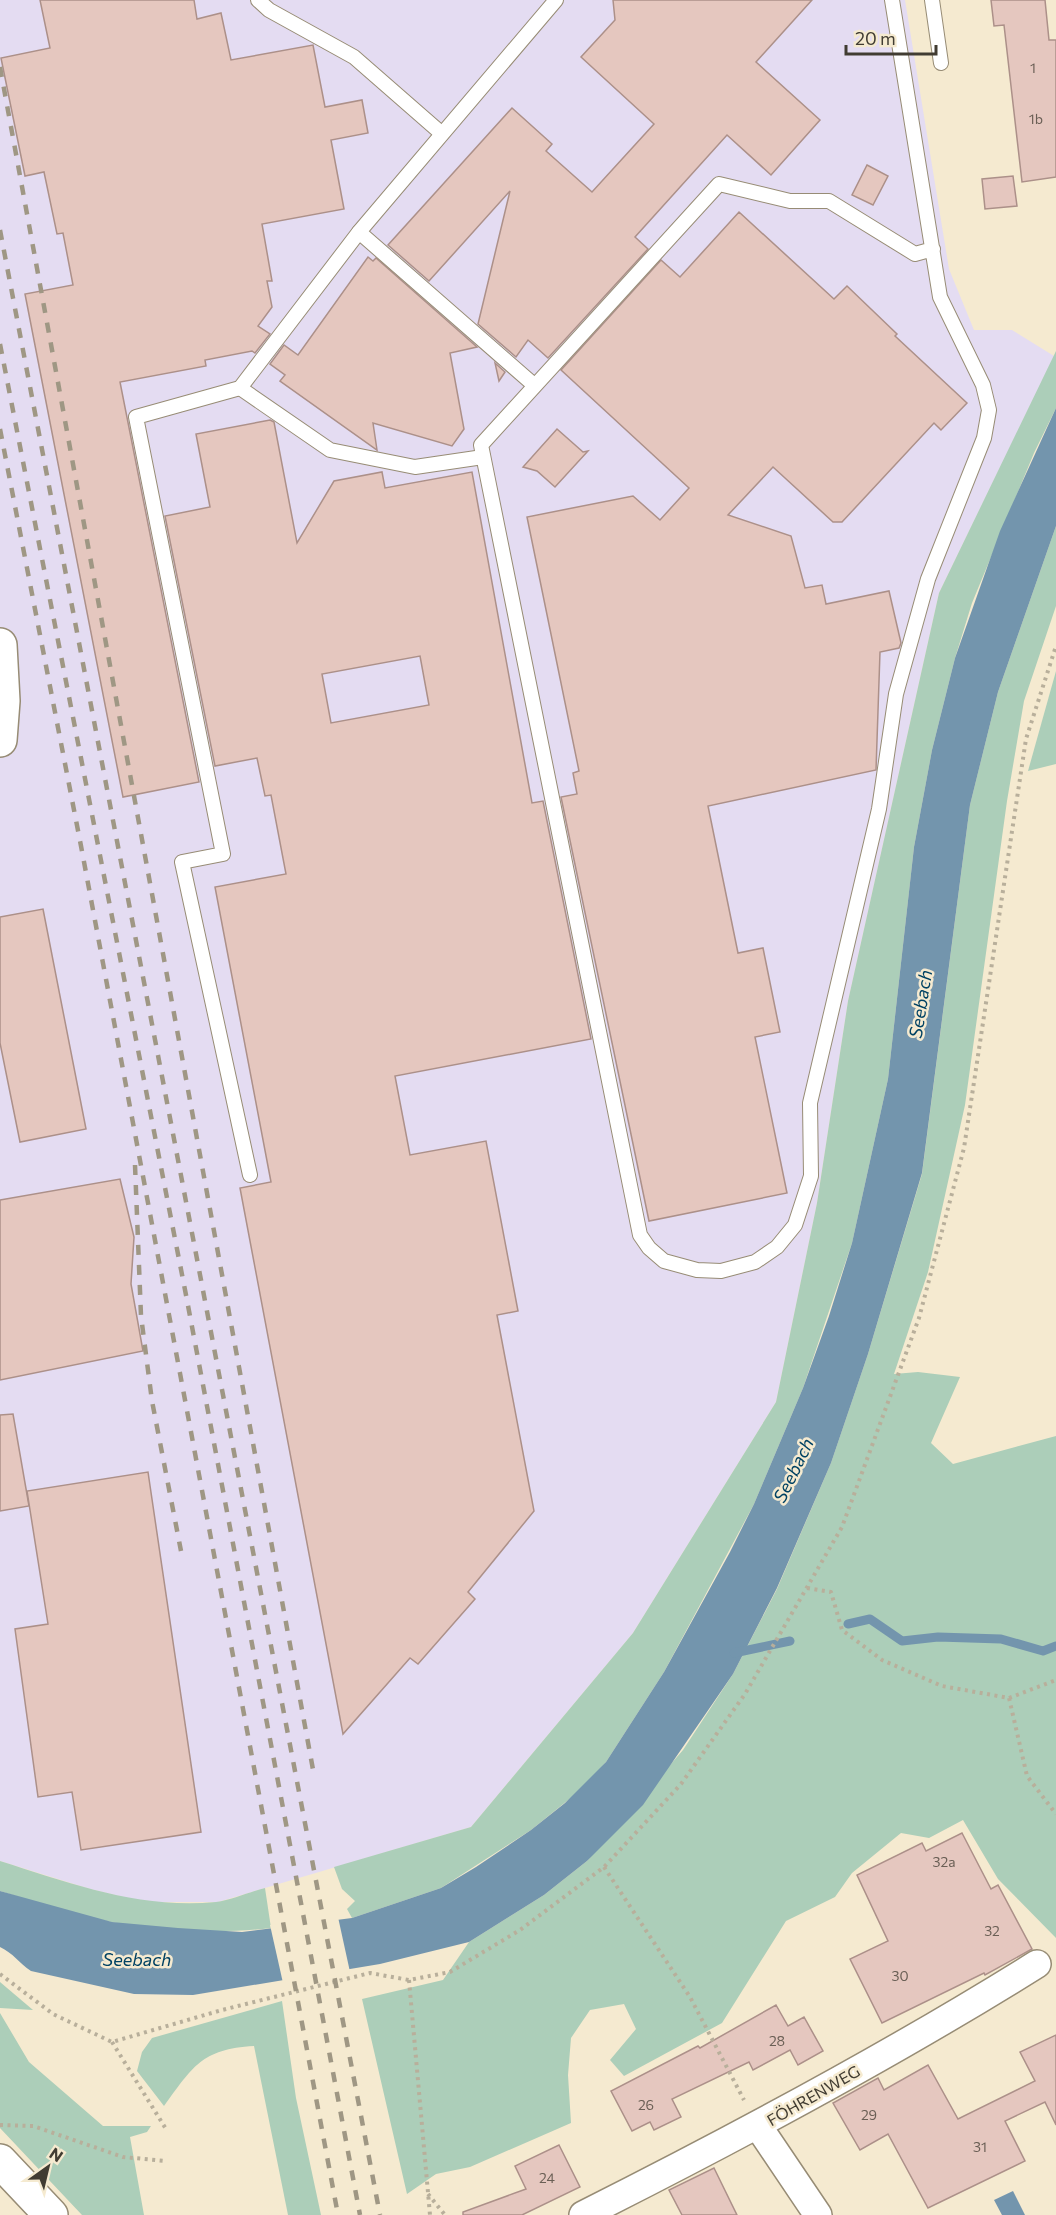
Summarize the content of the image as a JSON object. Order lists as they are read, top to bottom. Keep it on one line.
{"streets":{"street":["FÖHRENWEG"]},"water":["Seebach"],"house_numbers":["1","1b","32a","32","30","28","26","29","31","24"],"scale_bar":"20 m","north":"top right"}
